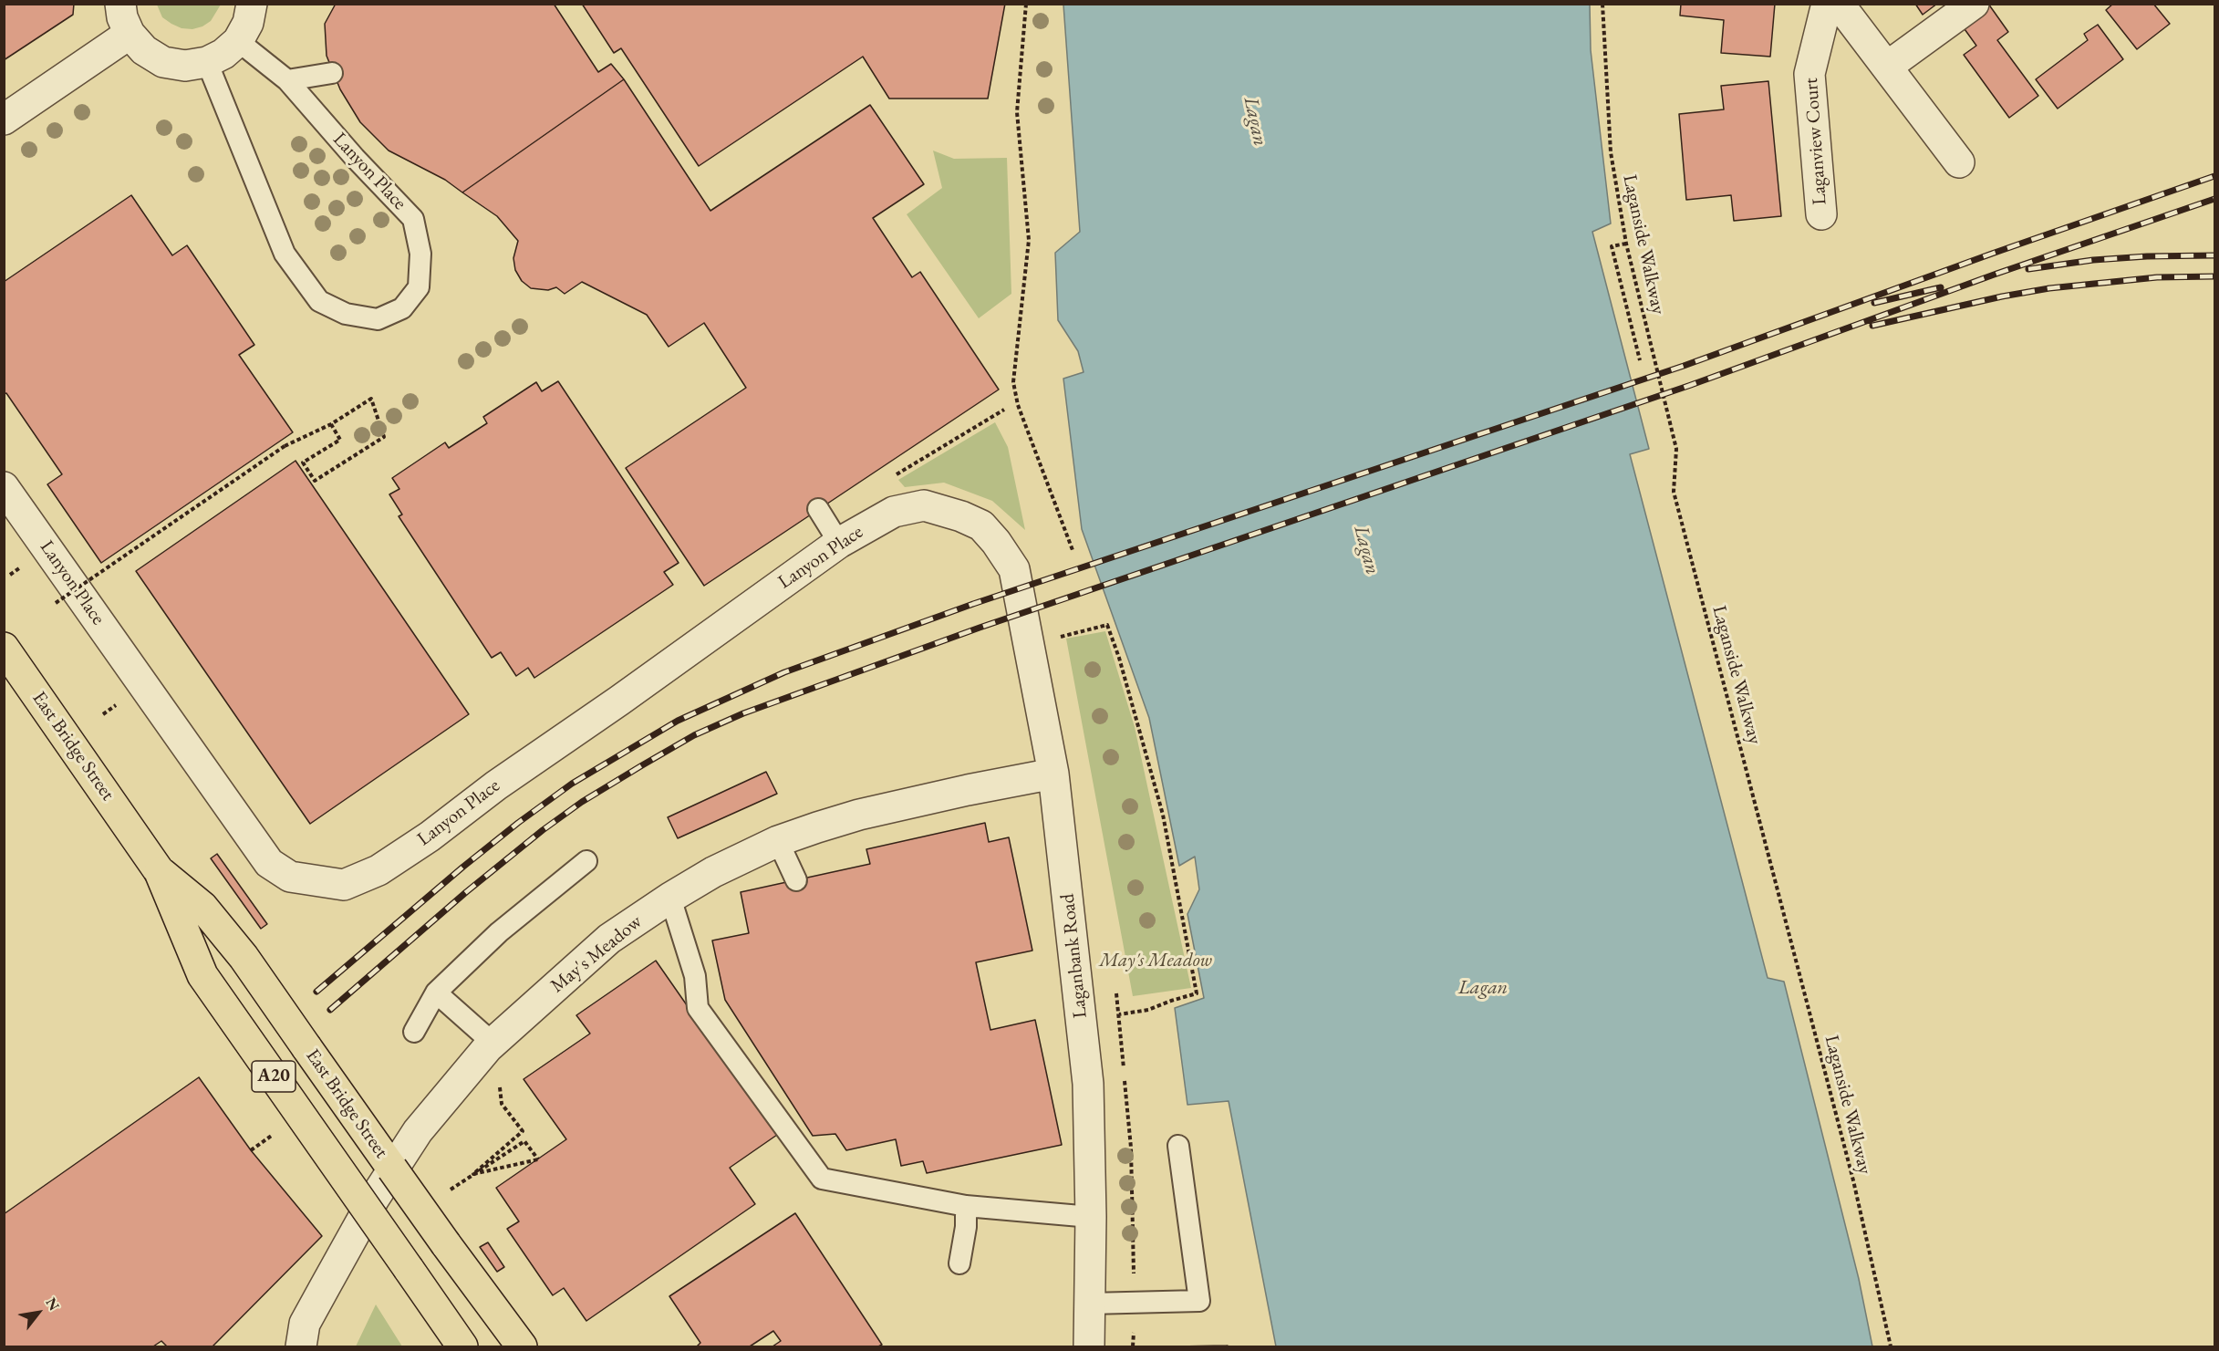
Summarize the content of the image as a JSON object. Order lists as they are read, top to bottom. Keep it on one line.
{"streets":{"main road":["East Bridge Street","A20"],"street":["Laganview Court","Lanyon Place","May's Meadow","Laganbank Road"],"path":["Laganside Walkway"]},"crossings":[["Lanyon Place","Laganbank Road"],["May's Meadow","Laganbank Road"]],"water":["Lagan"],"parks":["May's Meadow"],"north":"top right"}
